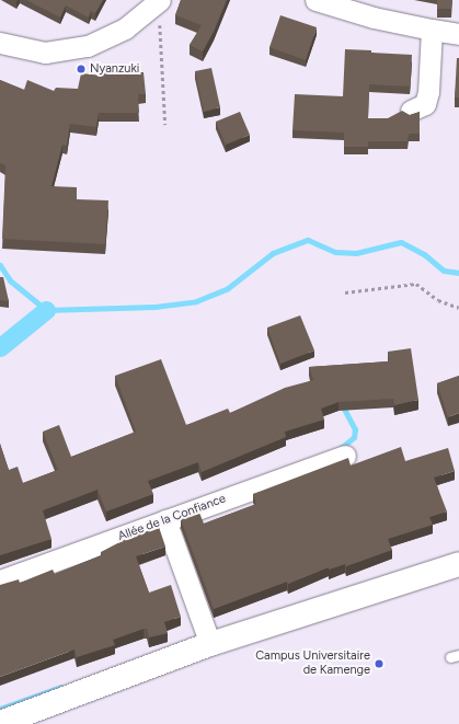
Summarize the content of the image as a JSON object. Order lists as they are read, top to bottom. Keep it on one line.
{"streets":{"street":["Allée de la Confiance"]},"places":["Nyanzuki","Campus Universitaire de Kamenge"]}
